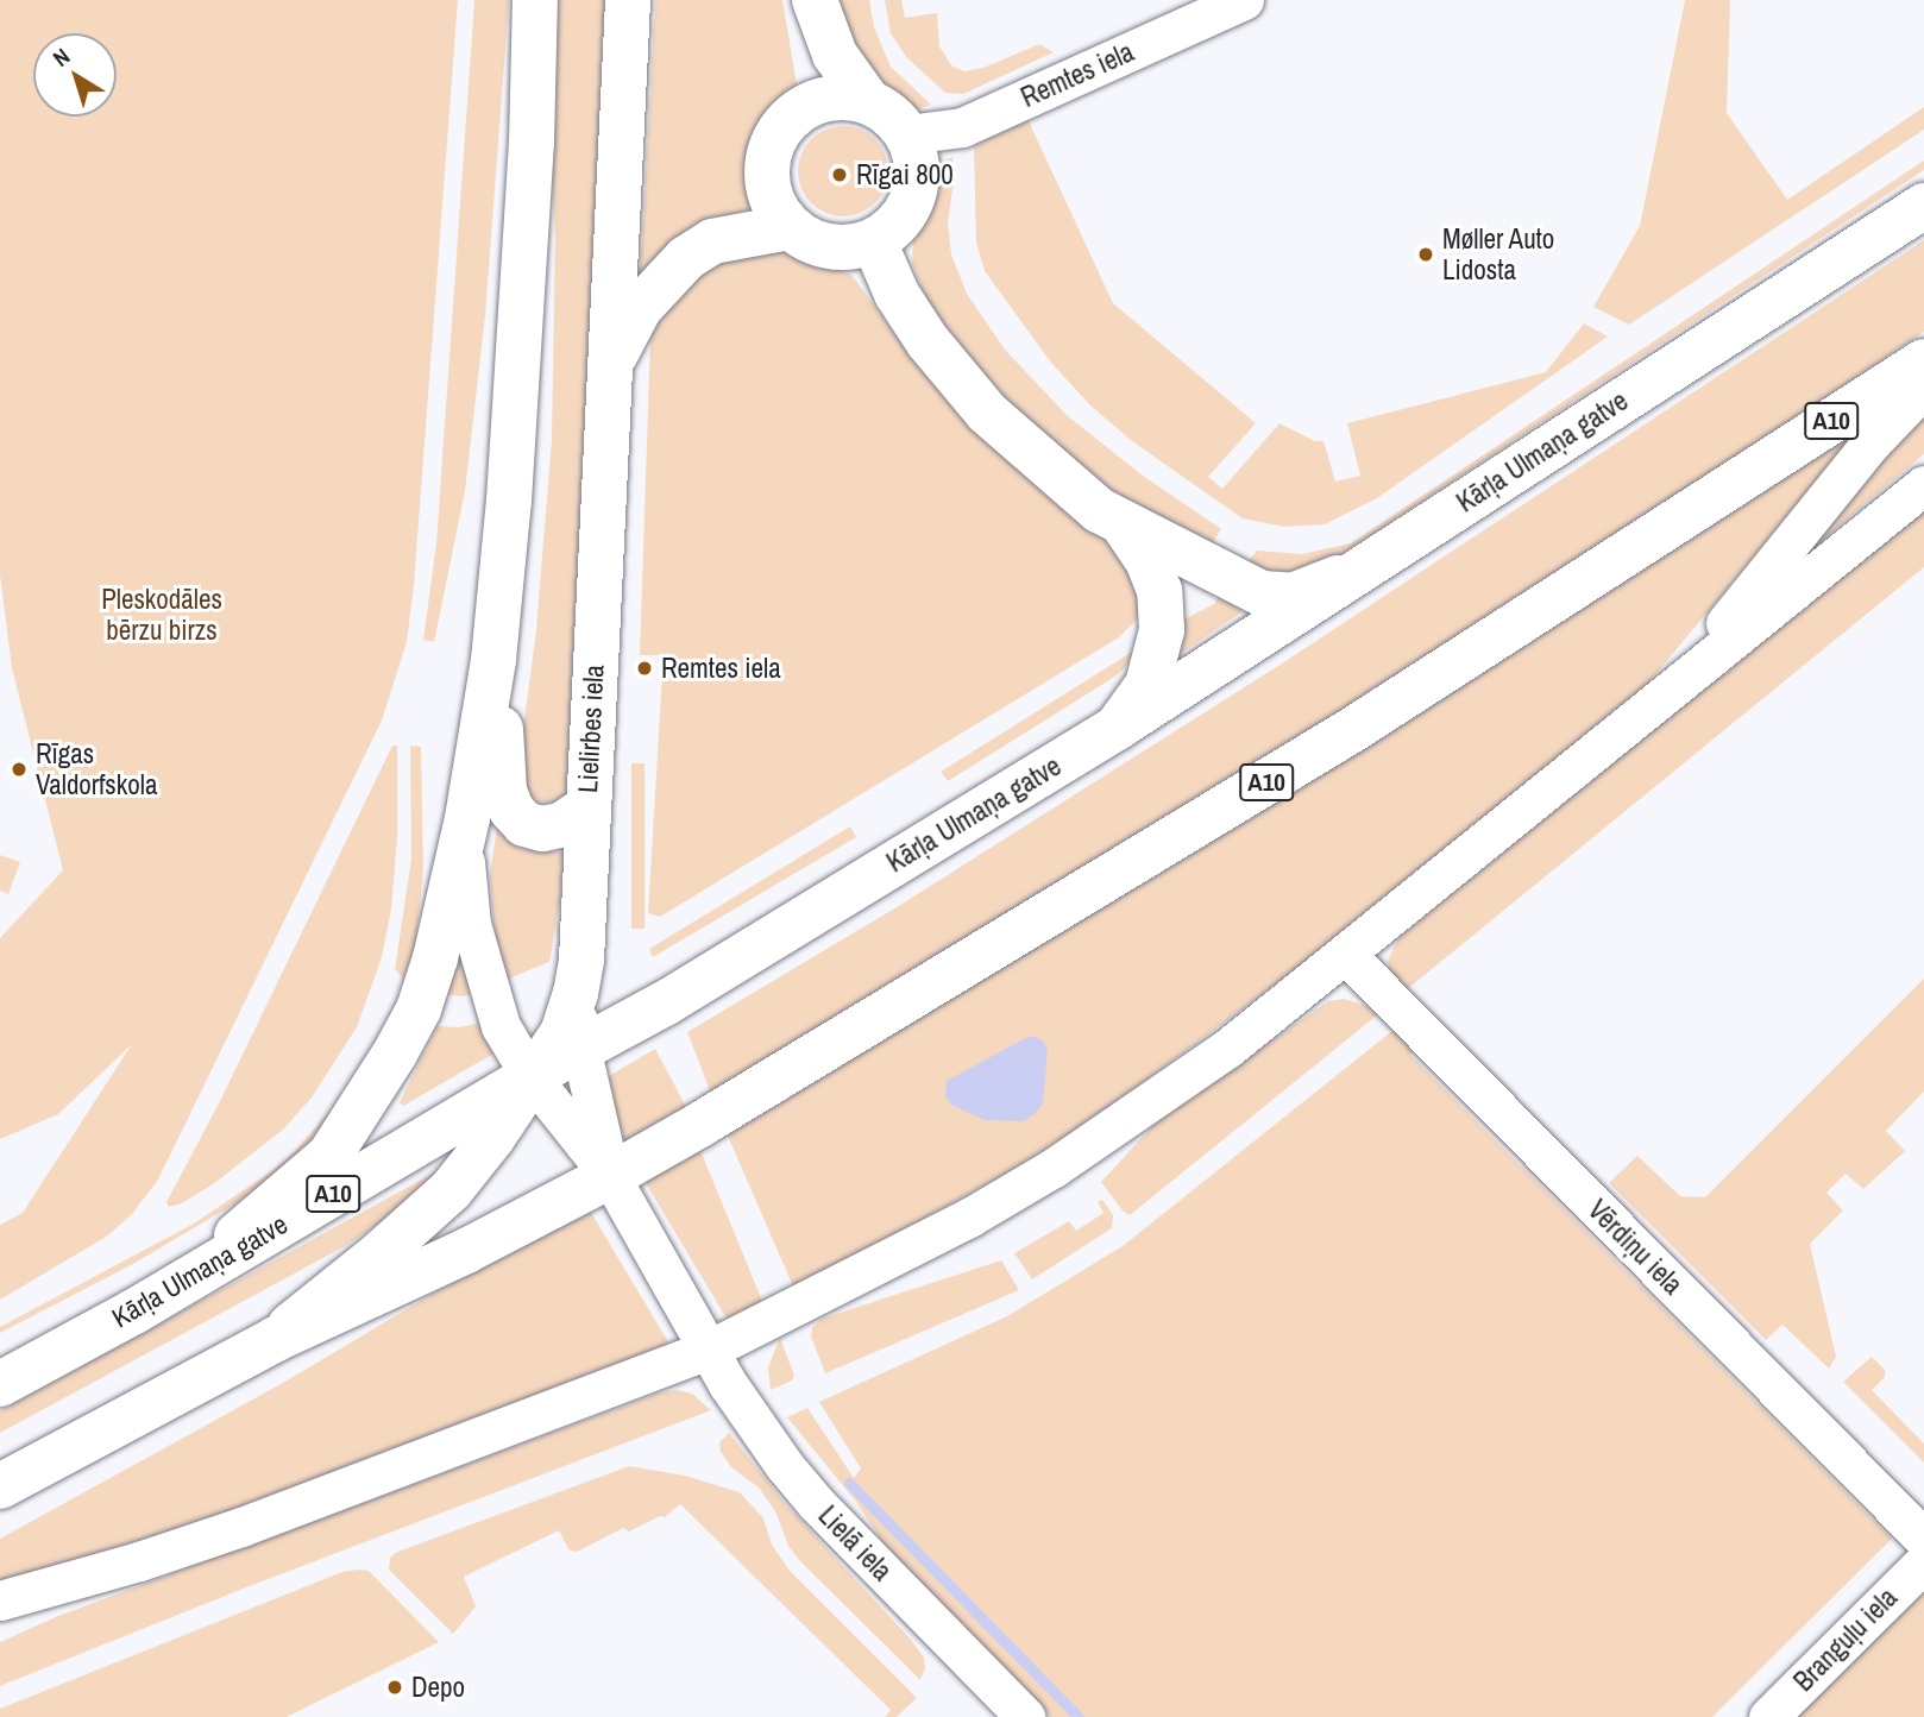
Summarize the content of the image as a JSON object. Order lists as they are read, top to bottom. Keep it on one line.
{"streets":{"main road":["A10","Kārļa Ulmaņa gatve","Lielirbes iela"],"street":["Remtes iela","Vērdiņu iela","Lielā iela","Branguļu iela"]},"crossings":[["A10","Lielirbes iela"],["A10","Lielā iela"],["Kārļa Ulmaņa gatve","Lielirbes iela"]],"parks":["Pleskodāles bērzu birzs"],"places":["Rīgai 800","Møller Auto Lidosta","Remtes iela","Rīgas Valdorfskola","Depo"],"north":"top left"}
